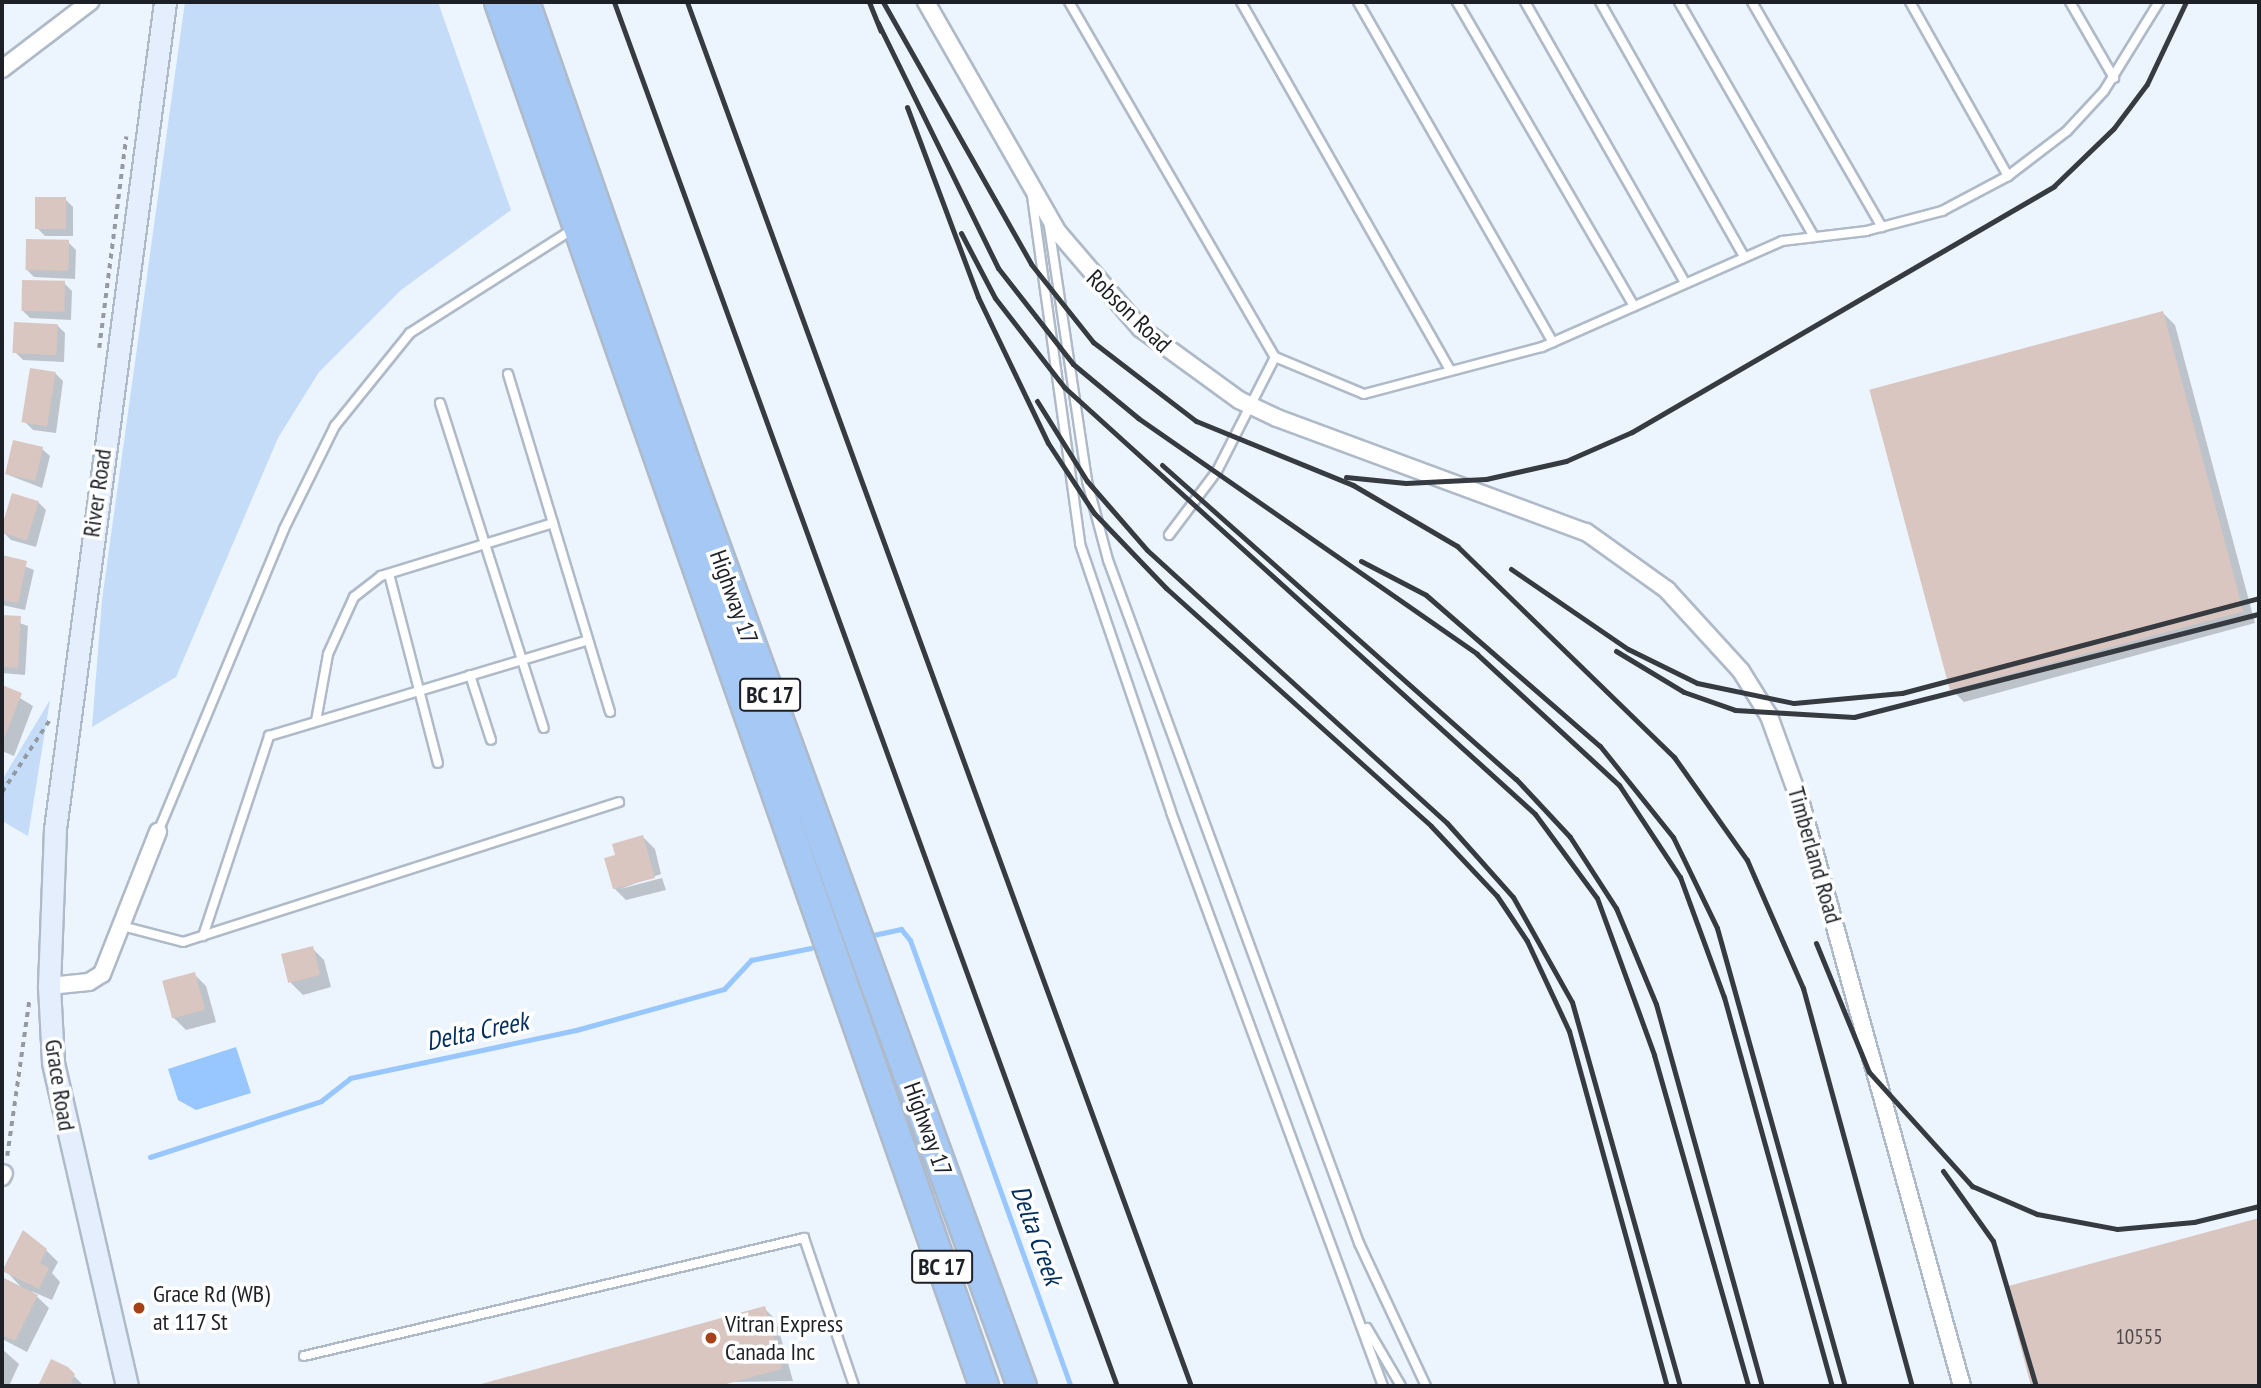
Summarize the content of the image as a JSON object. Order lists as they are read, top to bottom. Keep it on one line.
{"streets":{"highway":["Highway 17","BC 17"],"street":["Robson Road","River Road","Timberland Road","Grace Road"]},"crossings":[["Robson Road","Timberland Road"],["River Road","Grace Road"]],"water":["Delta Creek"],"places":["Grace Rd (WB) at 117 St","Vitran Express Canada Inc"],"house_numbers":["10555"]}
